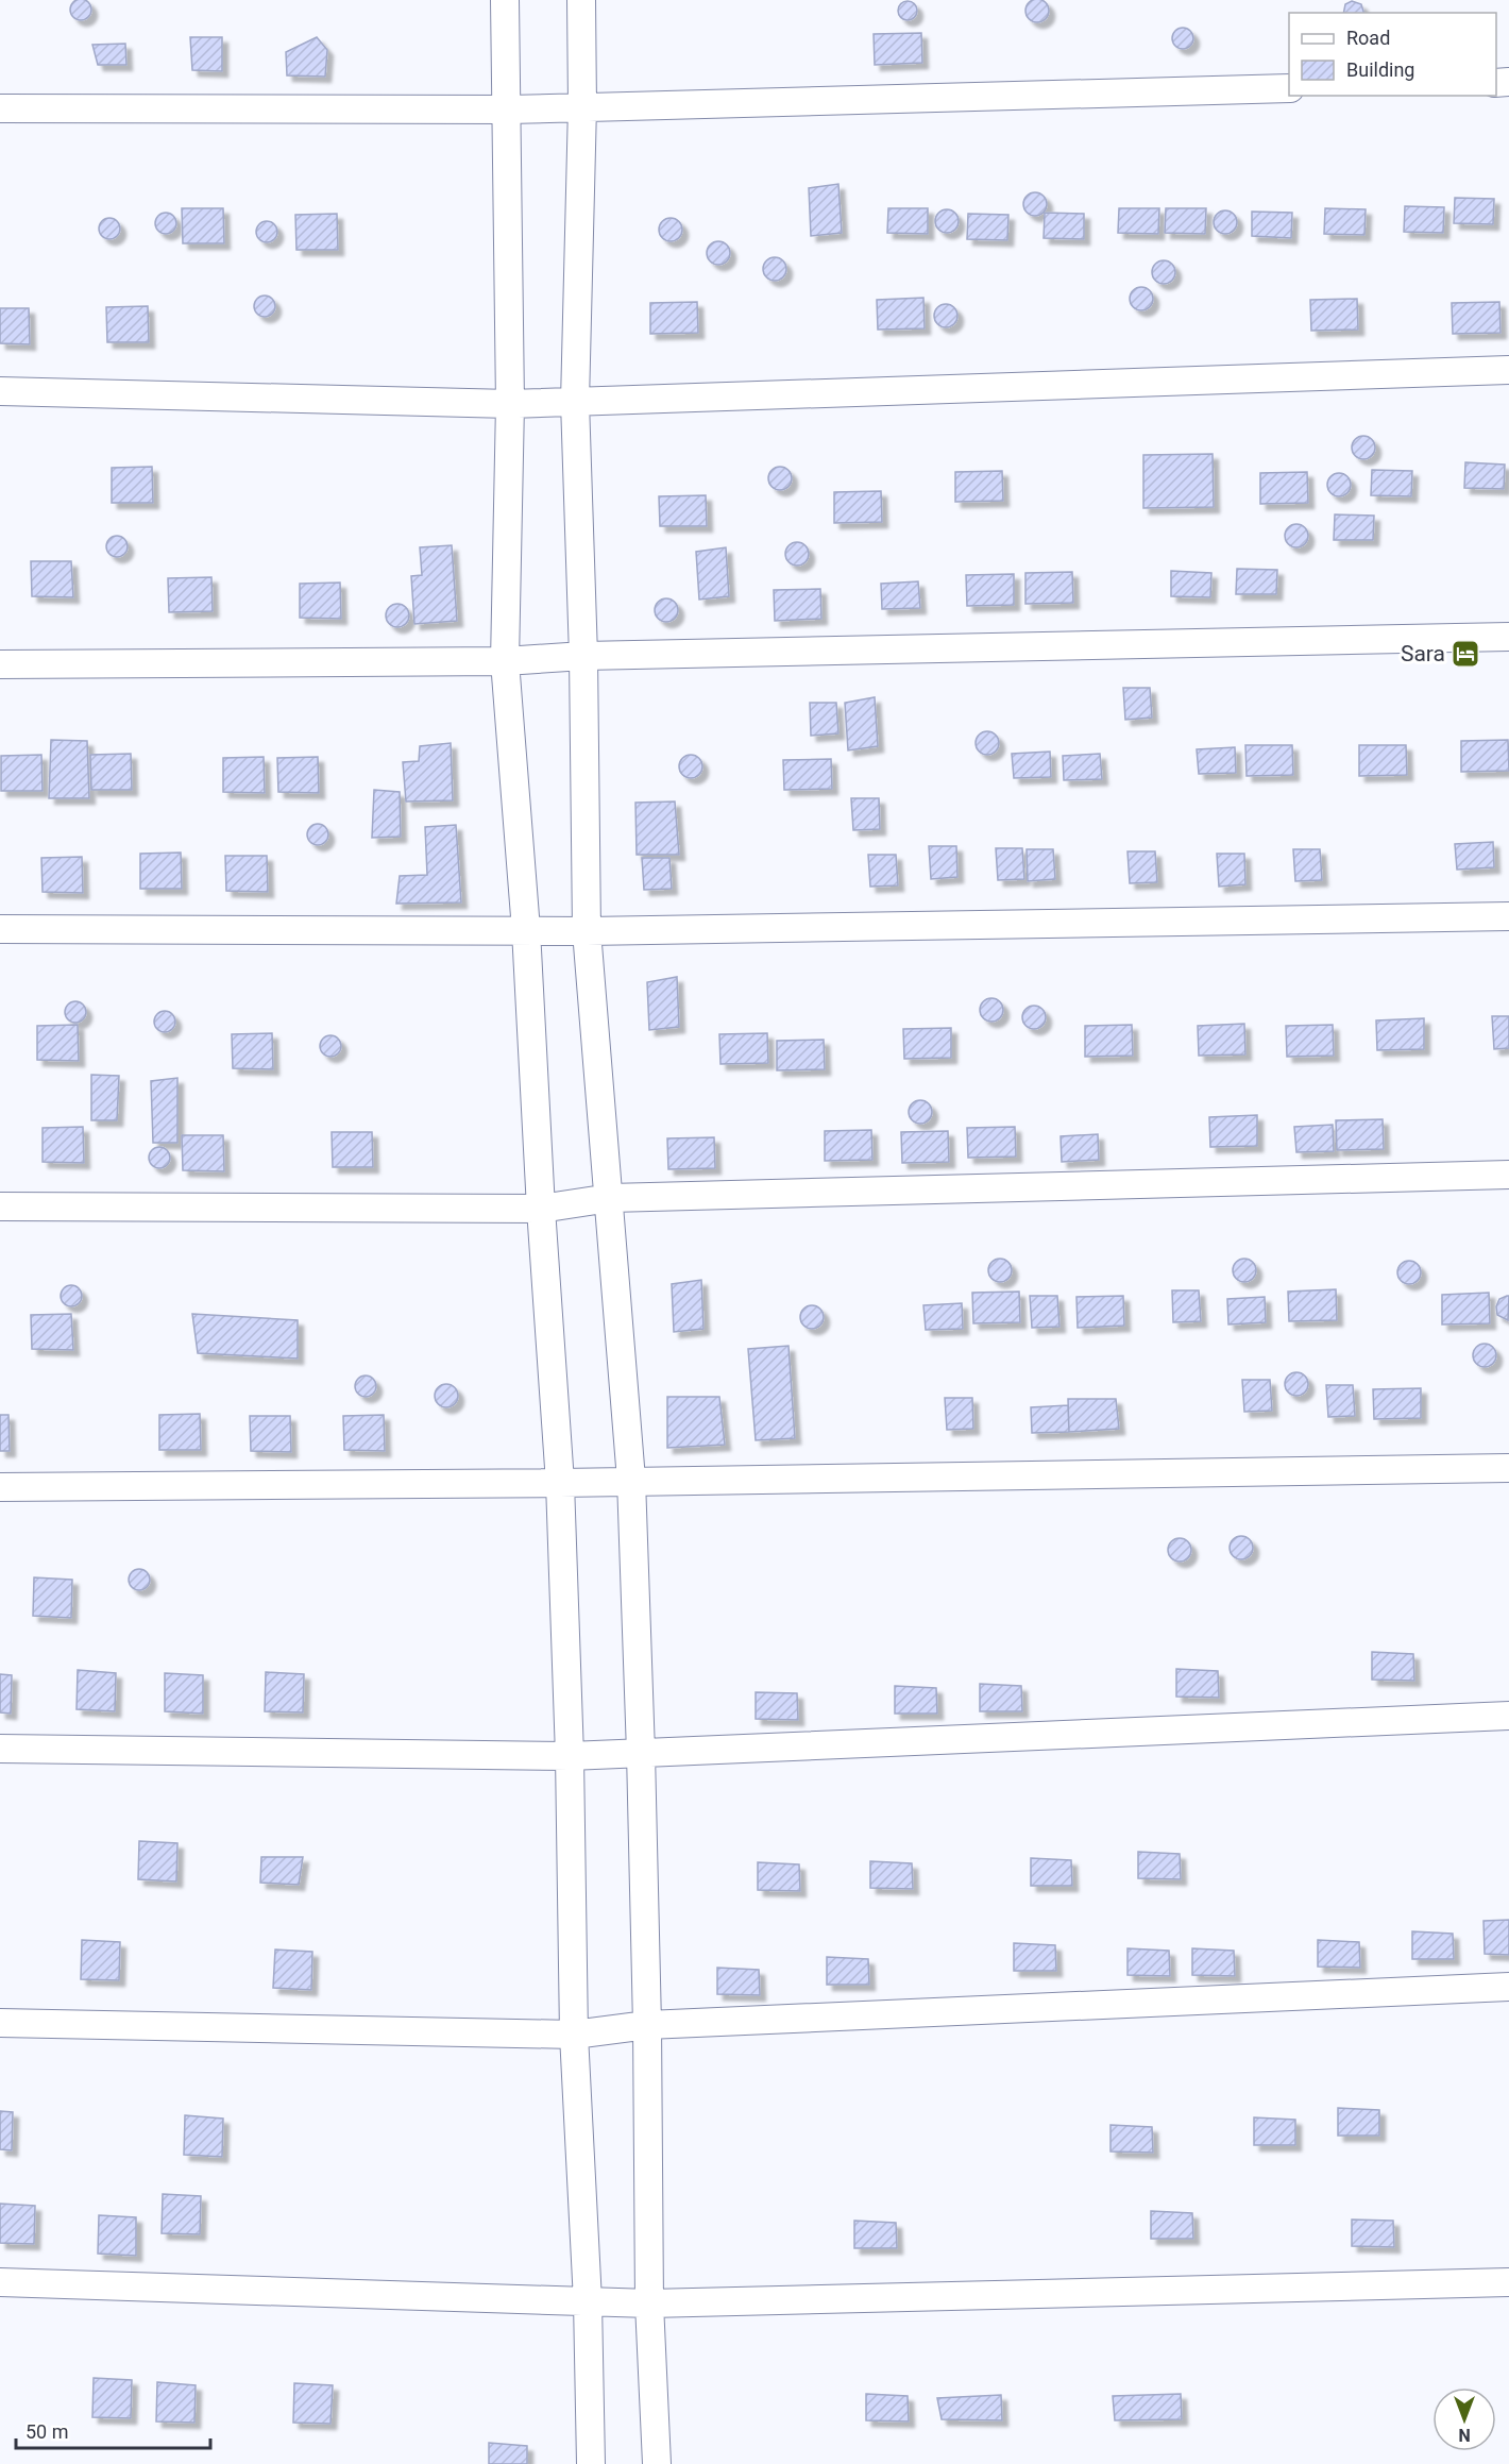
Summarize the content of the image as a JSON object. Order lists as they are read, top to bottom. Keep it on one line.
{"places":{"hotel":["Sara"]},"legend":["Road","Building"],"scale_bar":"50 m","north":"bottom"}
